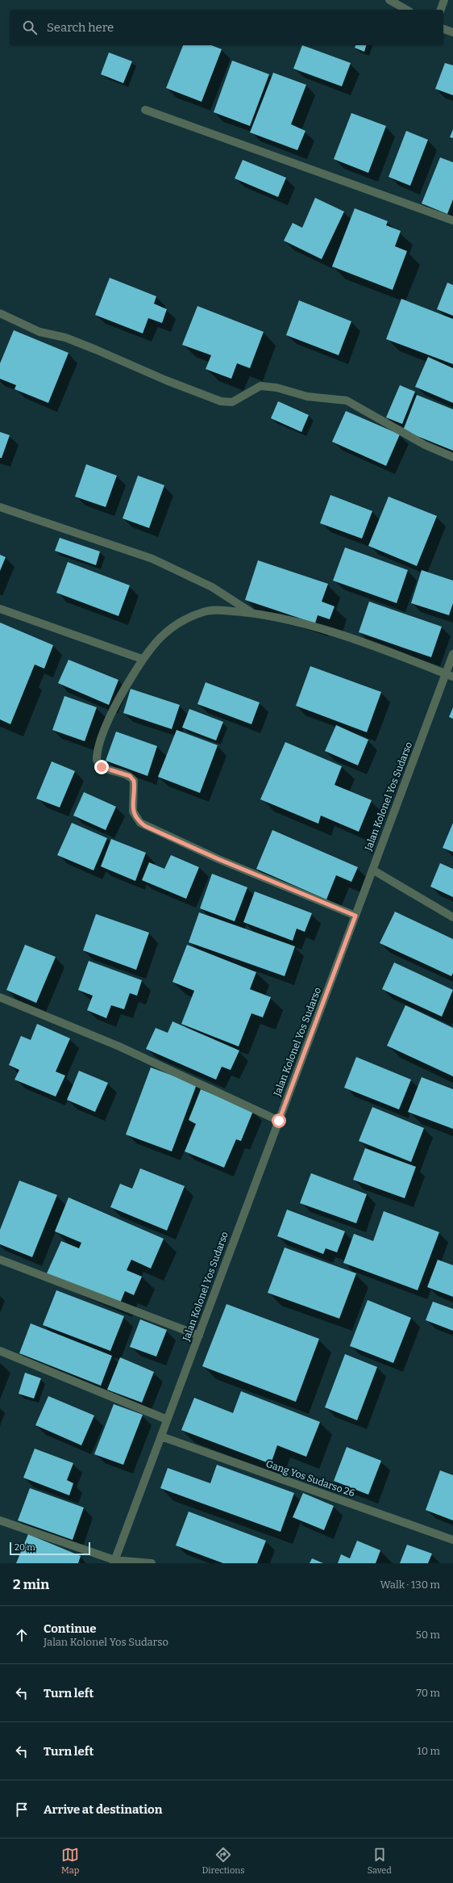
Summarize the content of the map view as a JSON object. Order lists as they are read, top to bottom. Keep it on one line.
{"streets":{"street":["Jalan Kolonel Yos Sudarso","Gang Yos Sudarso 26"]},"crossings":[["Jalan Kolonel Yos Sudarso","Gang Yos Sudarso 26"]],"scale_bar":"20 m","page":{"search":"Search here","scale":"20 m","heading":["2 min","Walk · 130 m"],"list":[["Continue","Jalan Kolonel Yos Sudarso","50 m"],["Turn left","70 m"],["Turn left","10 m"],"Arrive at destination"],"nav":["Map","Directions","Saved"]}}
